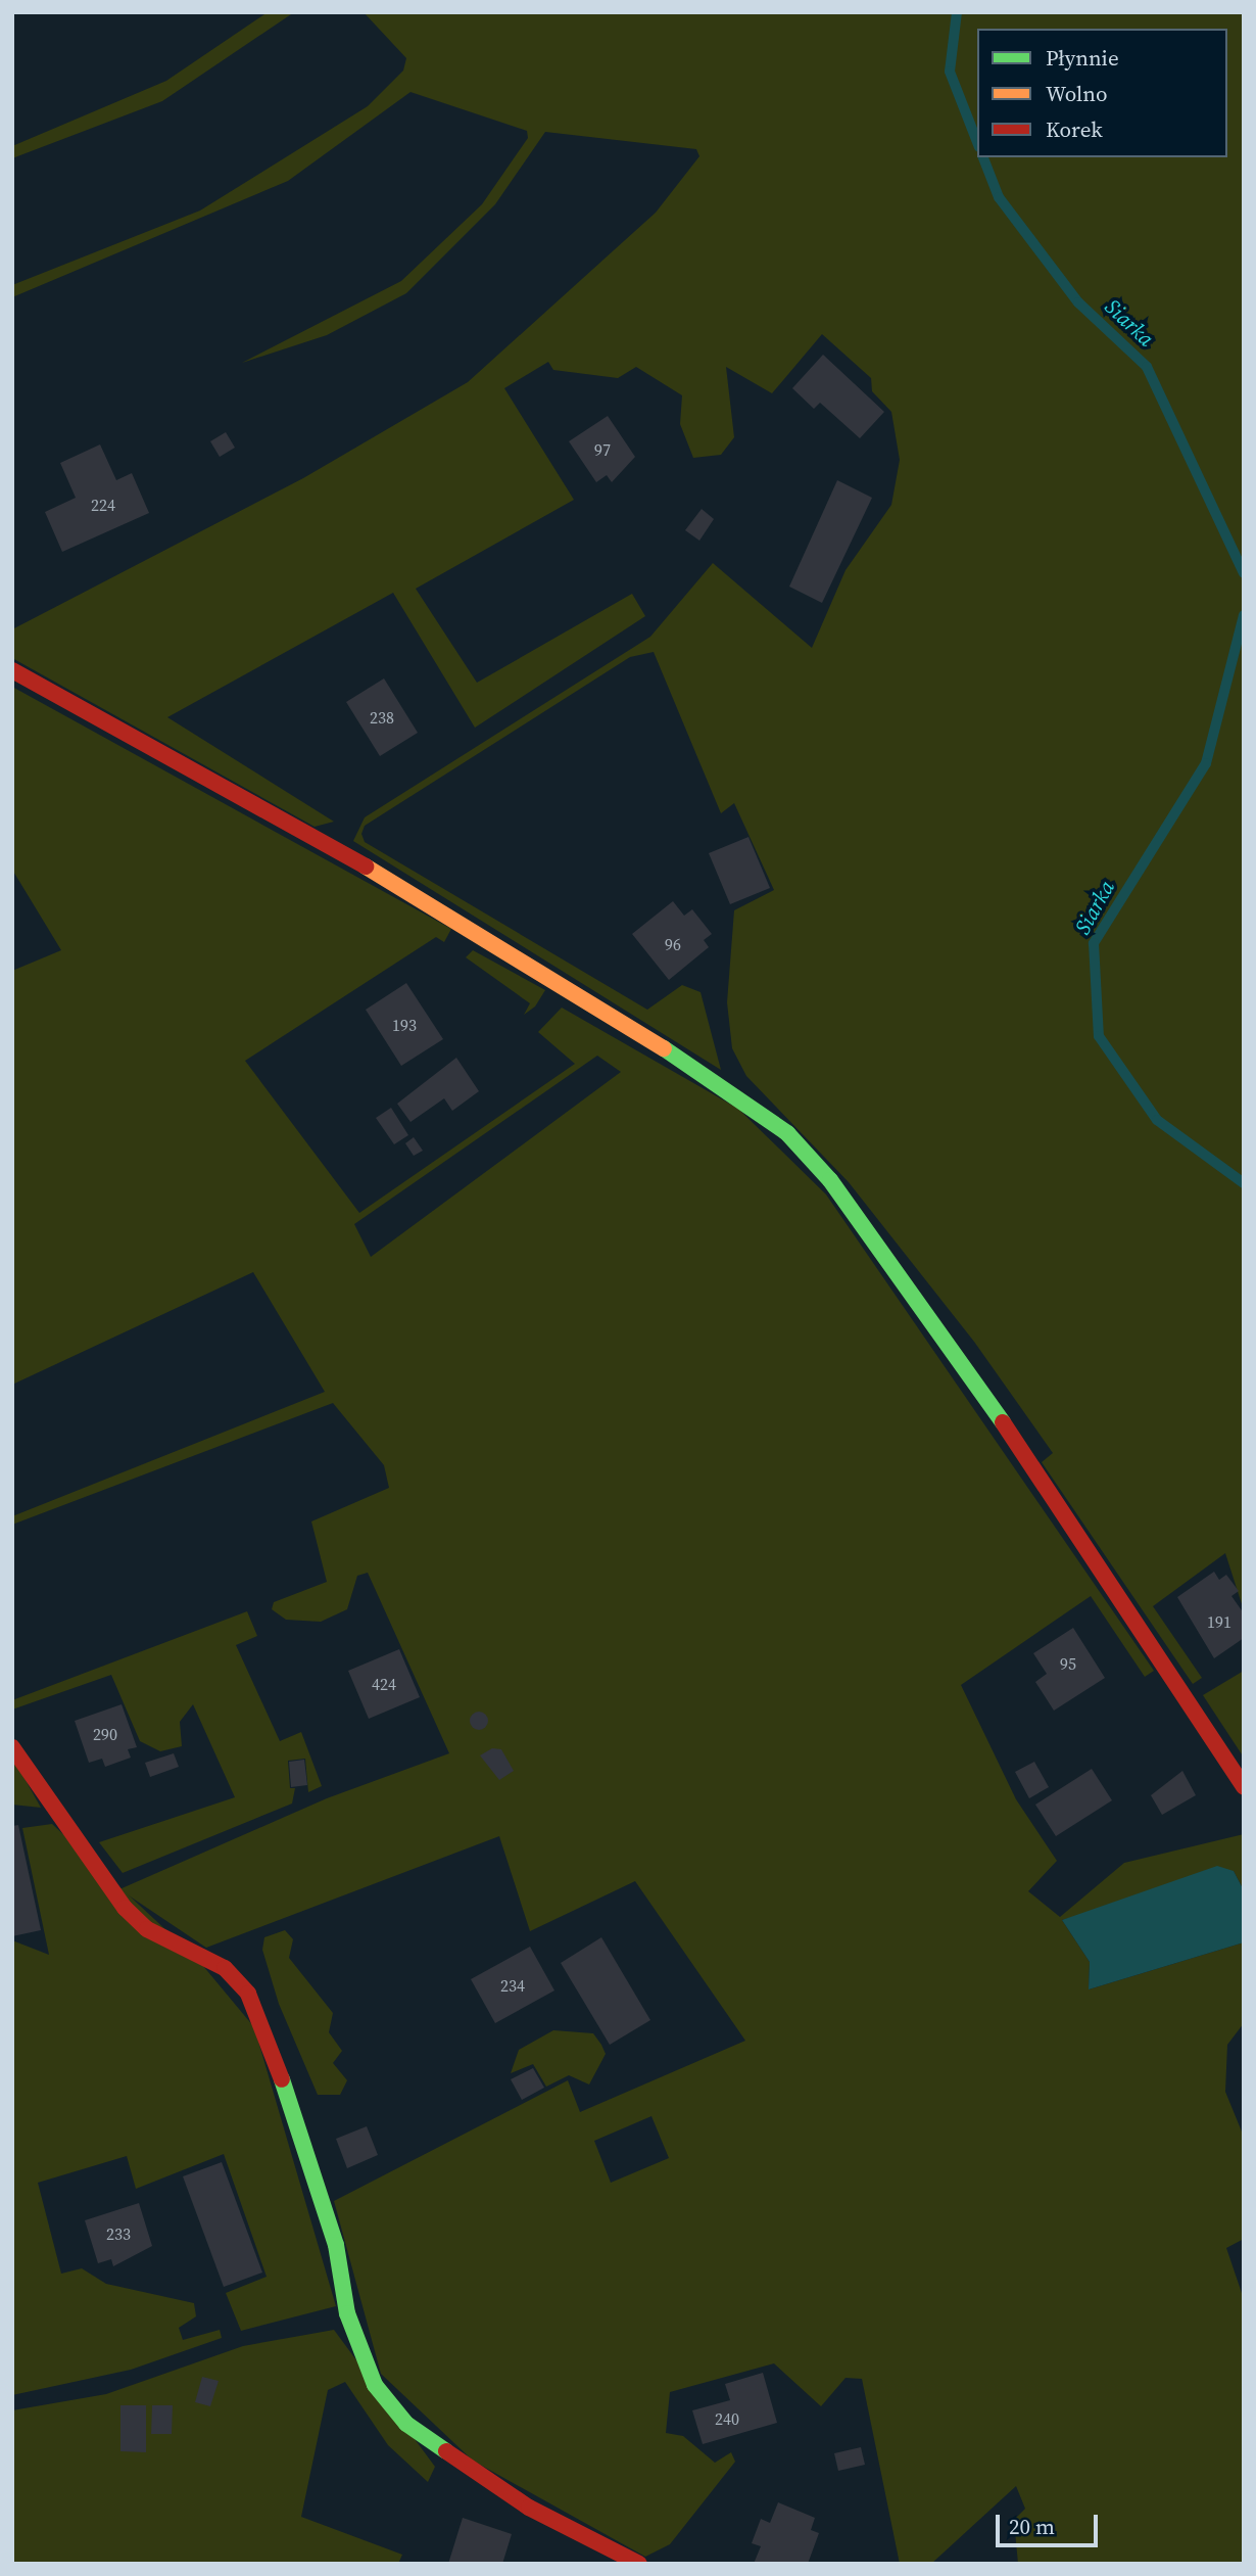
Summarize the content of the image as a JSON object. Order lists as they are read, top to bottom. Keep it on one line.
{"water":["Siarka"],"house_numbers":["97","224","238","96","193","191","95","424","290","234","233","240"],"legend":["Płynnie","Wolno","Korek"],"scale_bar":"20 m"}
